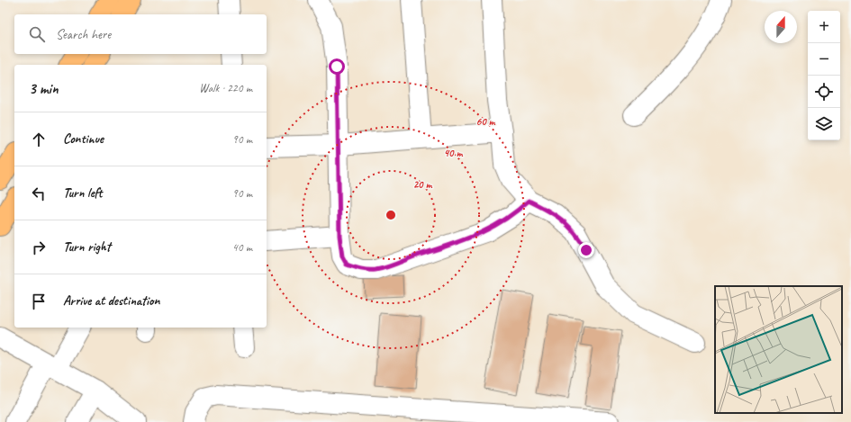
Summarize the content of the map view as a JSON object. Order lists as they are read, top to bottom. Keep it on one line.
{"north":"top","page":{"map_buttons":["+","−"],"search":"Search here","heading":["3 min","Walk · 220 m"],"list":[["Continue","90 m"],["Turn left","90 m"],["Turn right","40 m"],"Arrive at destination"]},"rings":["60 m","40 m","20 m"]}
